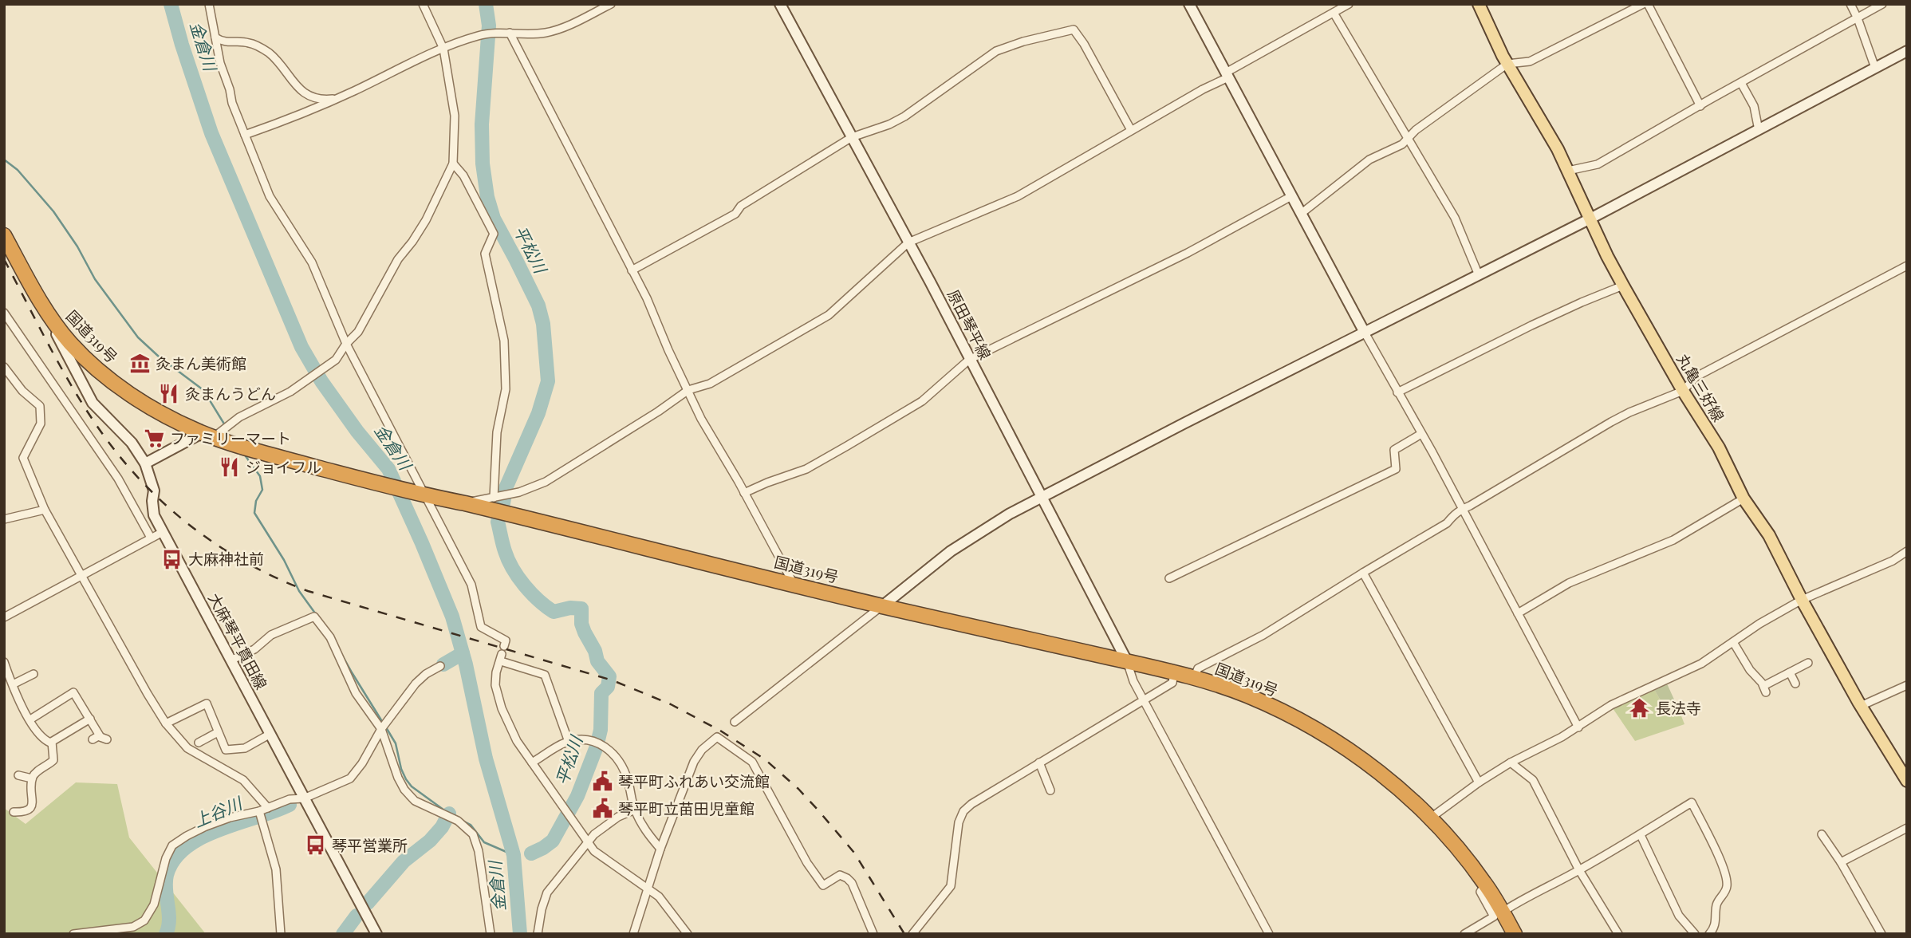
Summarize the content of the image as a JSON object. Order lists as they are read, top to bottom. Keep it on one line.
{"streets":{"highway":["国道319号"],"main road":["丸亀三好線"],"street":["原田琴平線","大麻琴平貫田線"]},"crossings":[["原田琴平線","国道319号"],["国道319号","大麻琴平貫田線"]],"water":["金倉川","平松川","上谷川"],"places":{"museum":["灸まん美術館"],"restaurant":["灸まんうどん","ジョイフル"],"supermarket":["ファミリーマート"],"bus stop":["大麻神社前","琴平営業所"],"temple":["長法寺"],"public building":["琴平町ふれあい交流館","琴平町立苗田児童館"]}}
